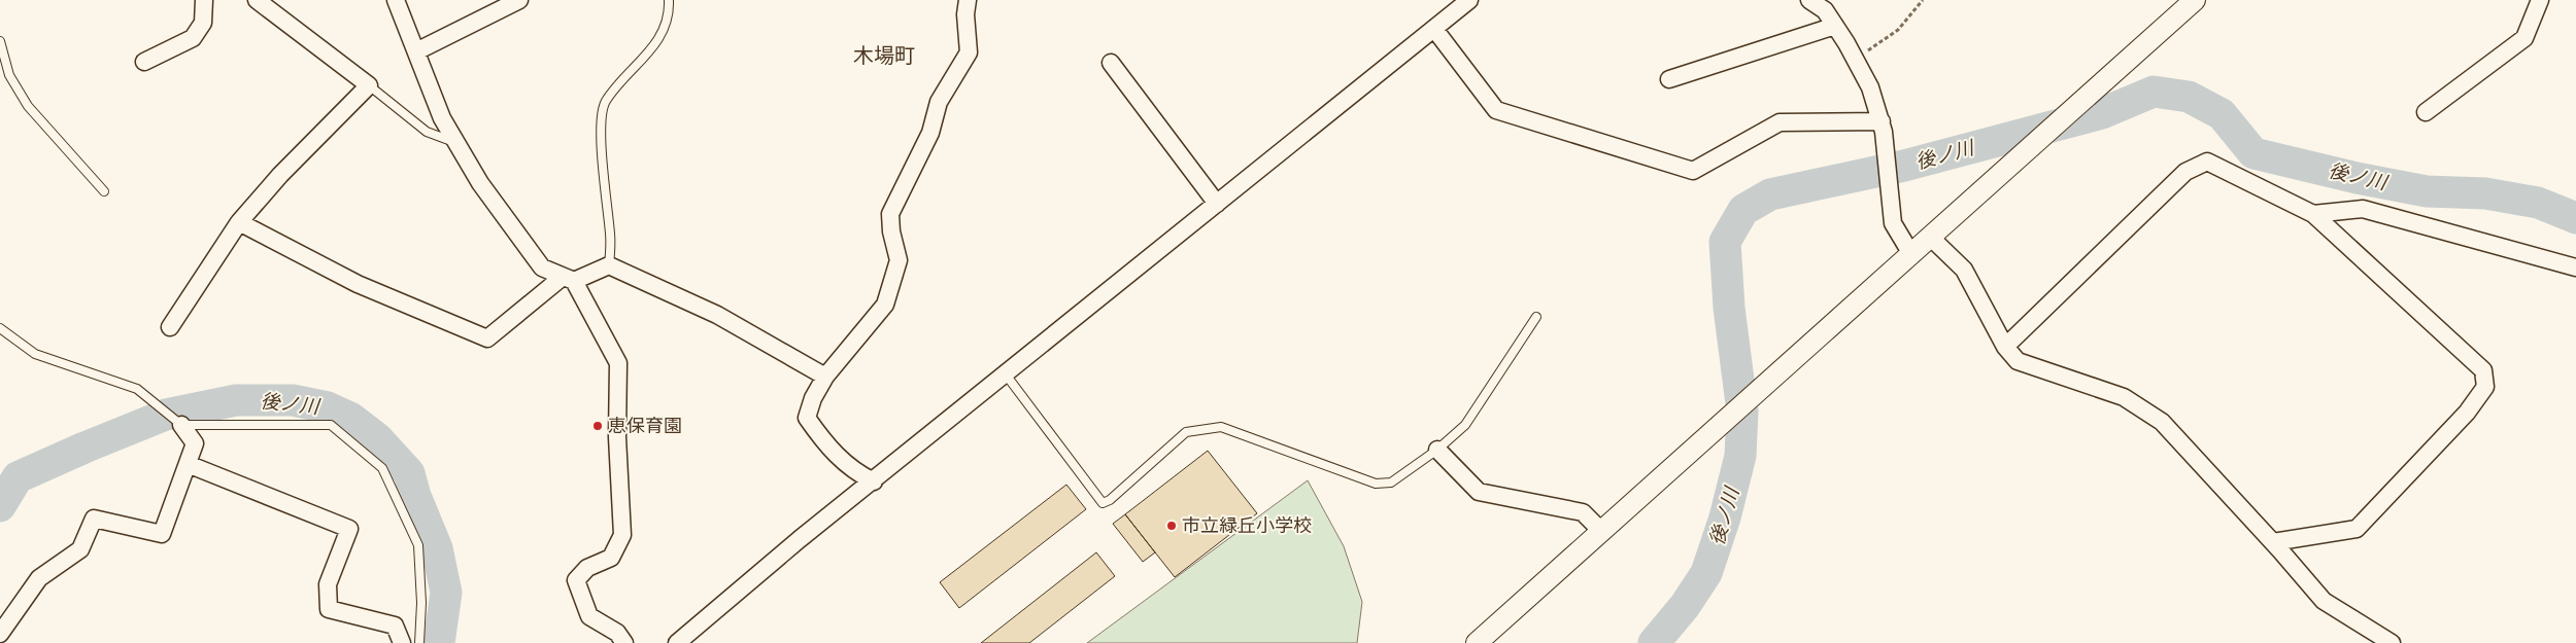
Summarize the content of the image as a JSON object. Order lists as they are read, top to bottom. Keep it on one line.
{"districts":["木場町"],"water":["後ノ川"],"places":["恵保育園","市立緑丘小学校"]}
